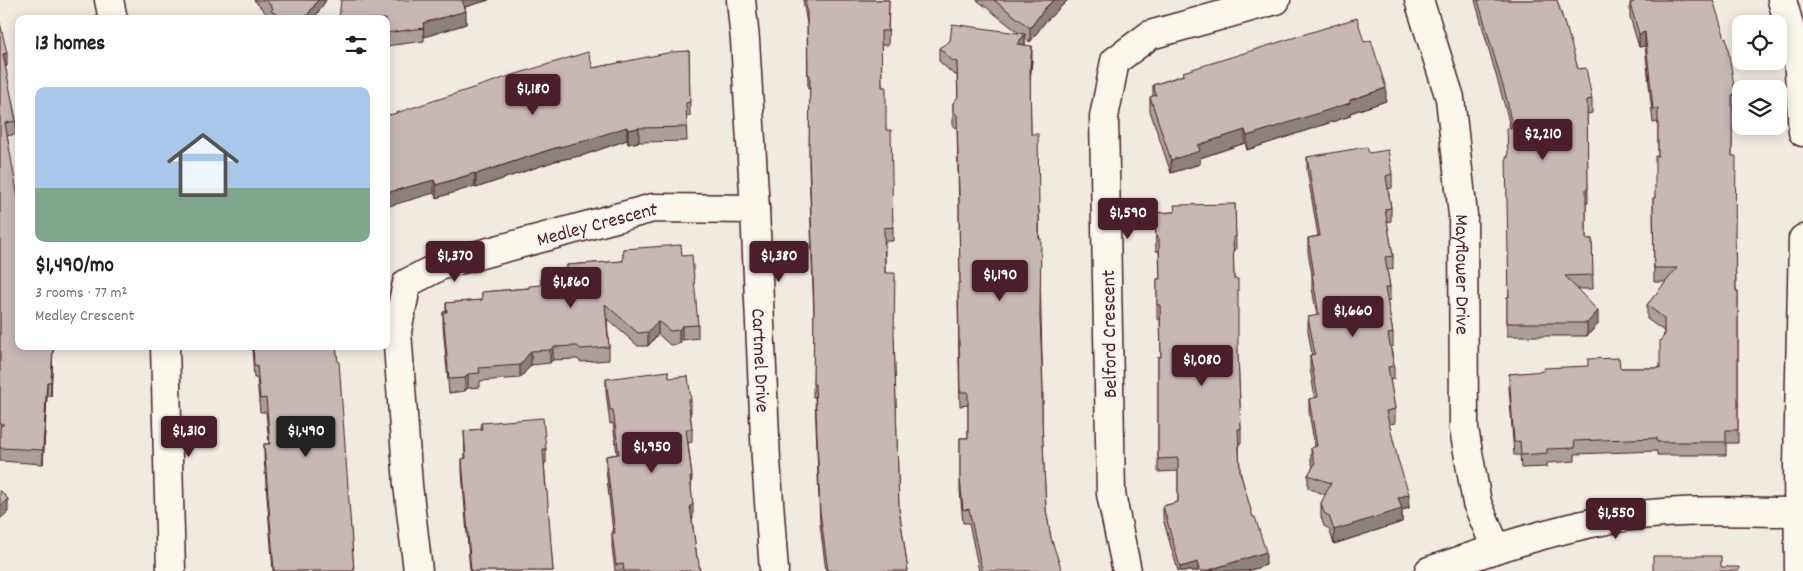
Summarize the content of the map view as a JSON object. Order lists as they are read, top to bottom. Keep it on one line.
{"streets":{"street":["Medley Crescent","Mayflower Drive","Belford Crescent","Cartmel Drive"]},"crossings":[["Medley Crescent","Cartmel Drive"]],"page":{"heading":"13 homes","price":["$1,180","$2,210","$1,590","$1,370","$1,380","$1,190","$1,860","$1,660","$1,080","$1,310","$1,490","$1,950","$1,550"],"list":[{"name":"$1,490/mo","note":"3 rooms · 77 m² · Medley Crescent"}]}}
